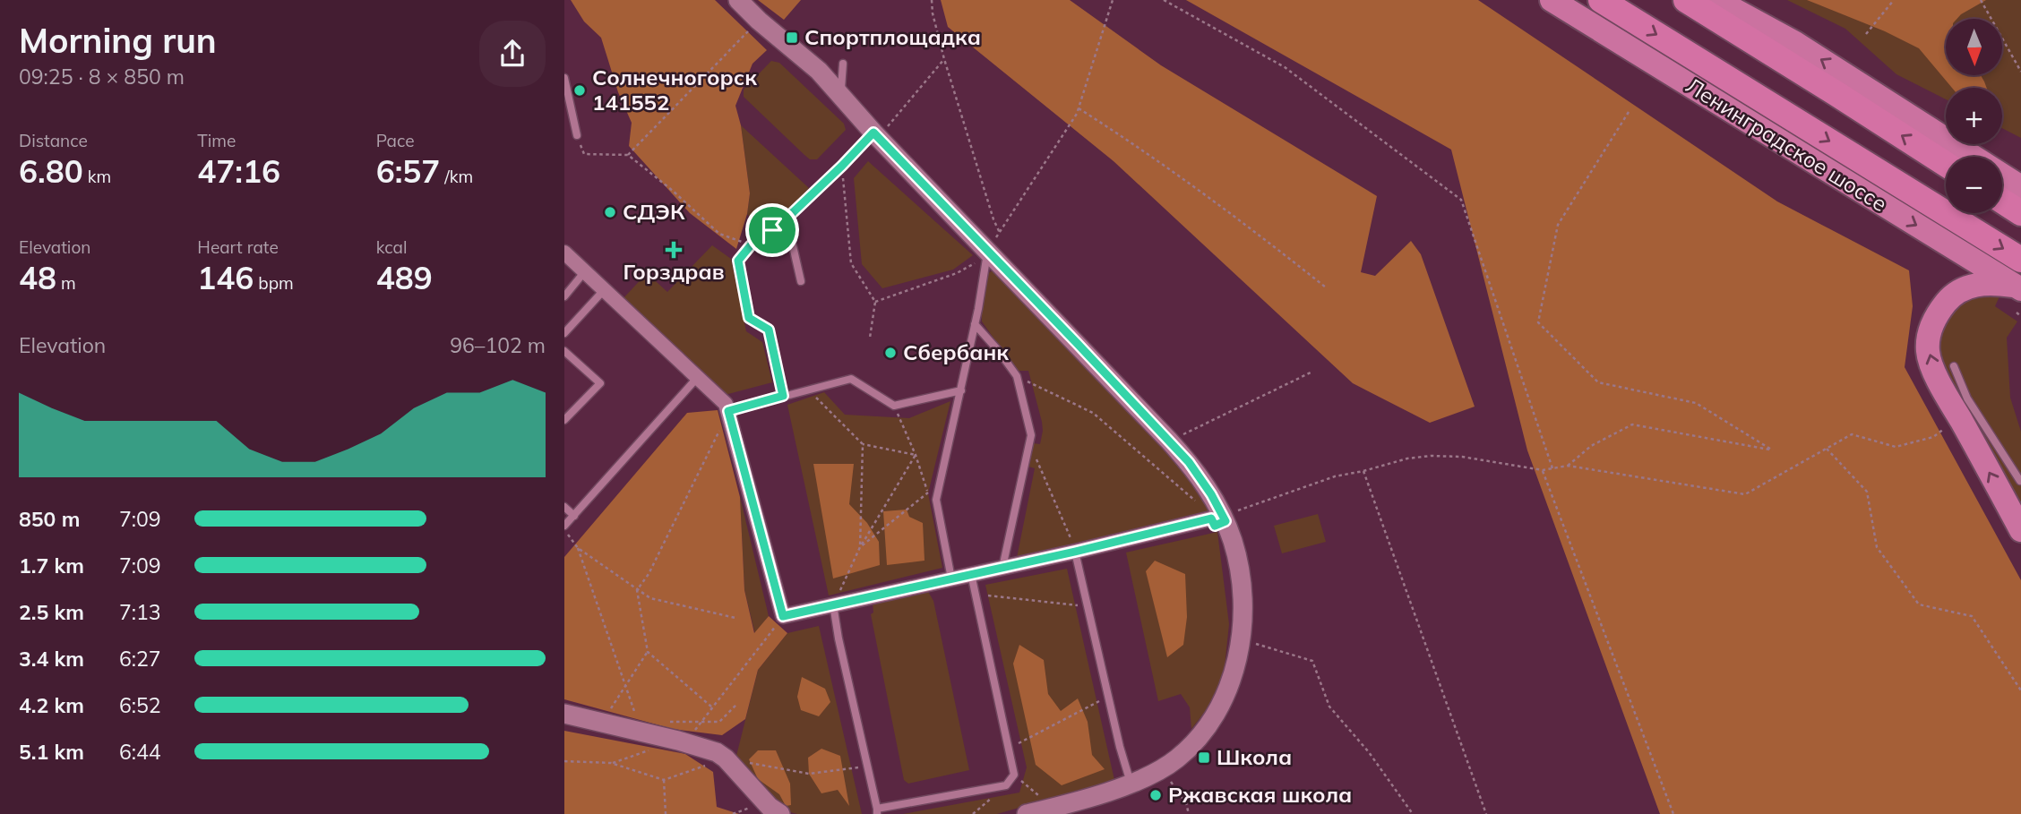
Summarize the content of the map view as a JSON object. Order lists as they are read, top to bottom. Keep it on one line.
{"streets":{"highway":["Ленинградское шоссе"]},"places":{"transit":["Спортплощадка","Школа"],"other":["Солнечногорск 141552","СДЭК","Сбербанк","Ржавская школа"],"health":["Горздрав"]},"north":"bottom","page":{"heading":["Morning run","09:25 · 8 × 850 m"],"map_buttons":["+","−"],"stats":[["Distance","6.80 km"],["Time","47:16"],["Pace","6:57 /km"],["Elevation","48 m"],["Heart rate","146 bpm"],["kcal","489"]],"chart":["Elevation","96–102 m"],"list":[{"name":"850 m","note":"7:09"},{"name":"1.7 km","note":"7:09"},{"name":"2.5 km","note":"7:13"},{"name":"3.4 km","note":"6:27"},{"name":"4.2 km","note":"6:52"},{"name":"5.1 km","note":"6:44"}]}}
